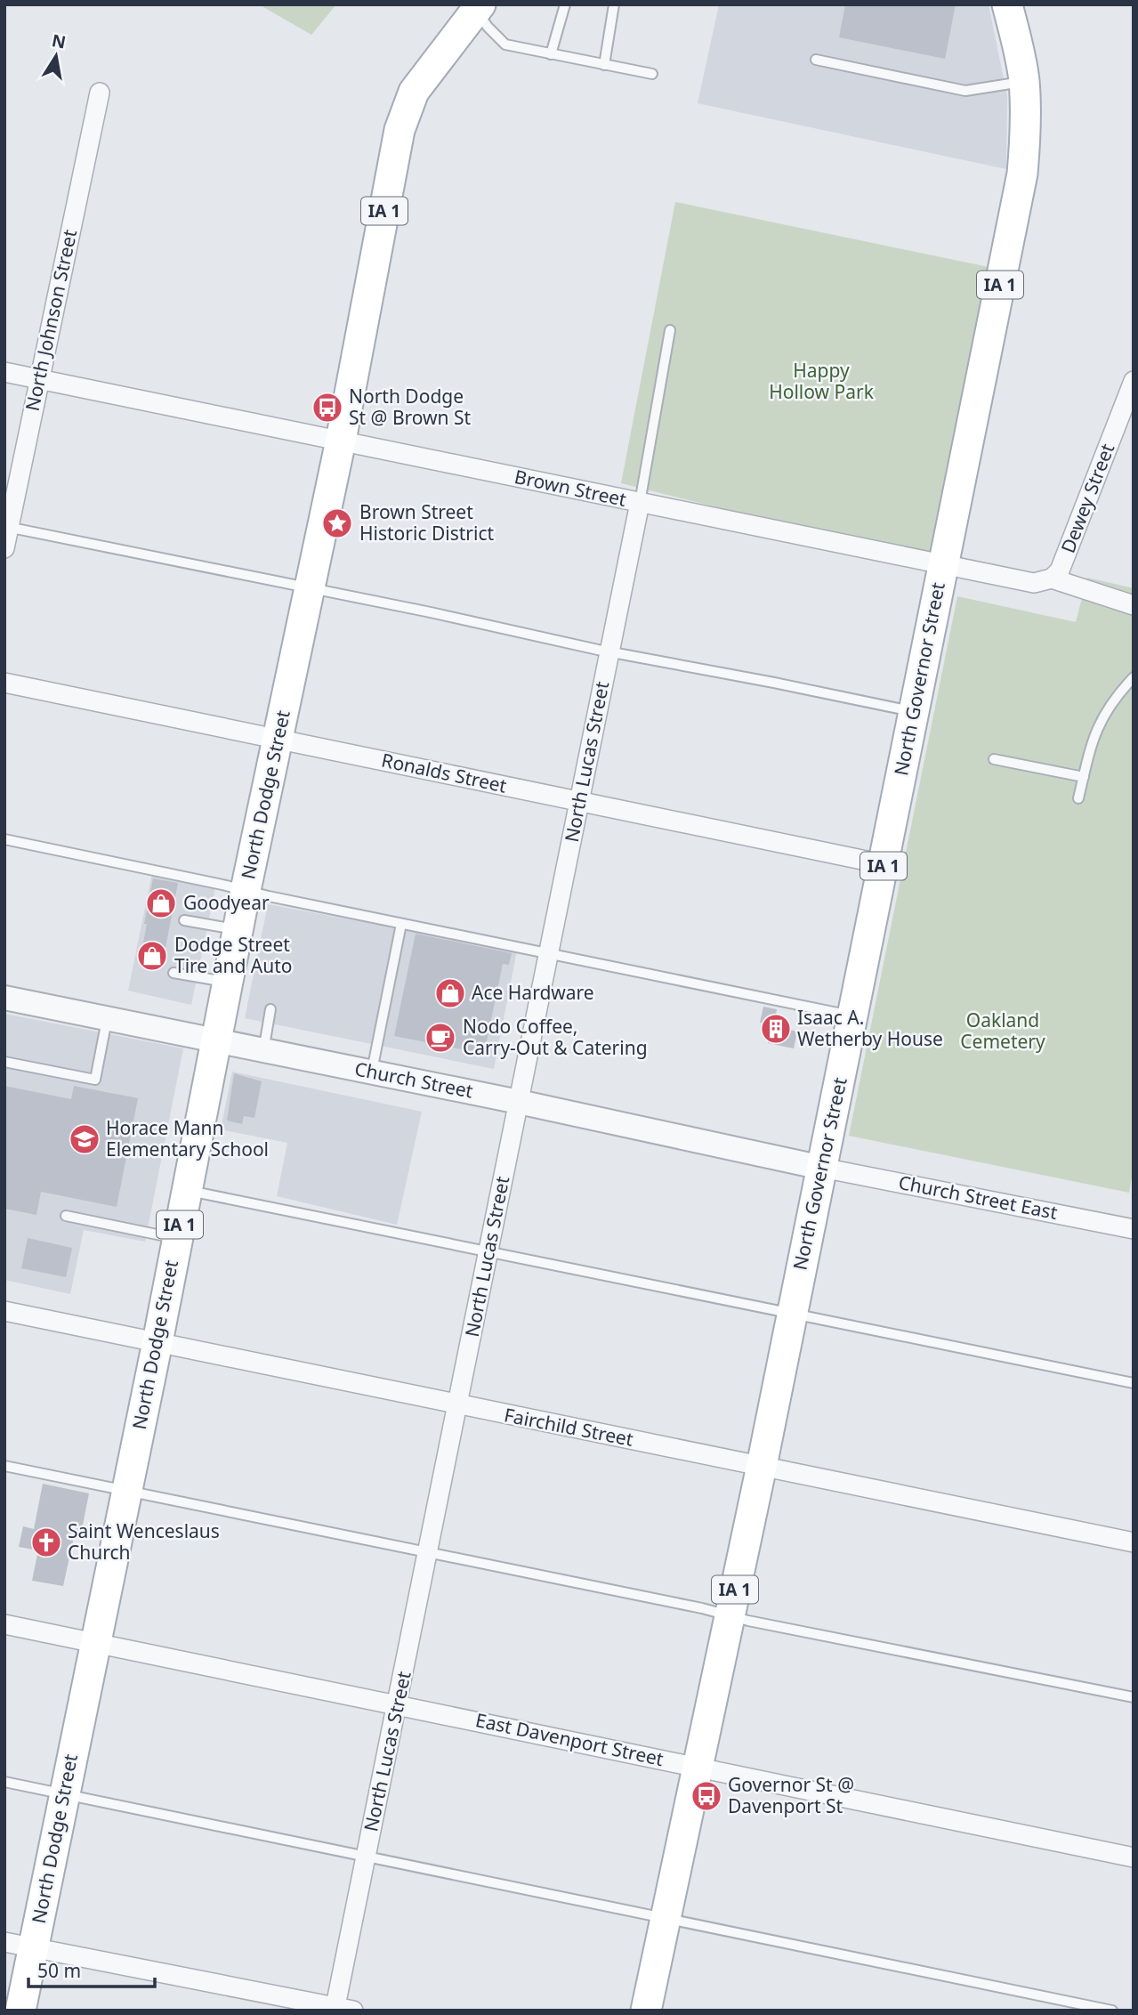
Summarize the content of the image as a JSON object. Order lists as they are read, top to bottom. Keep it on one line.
{"streets":{"main road":["IA 1","North Governor Street","North Dodge Street"],"street":["North Johnson Street","Brown Street","Dewey Street","North Lucas Street","Ronalds Street","Church Street","Church Street East","Fairchild Street","East Davenport Street"]},"crossings":[["North Johnson Street","Brown Street"],["Brown Street","Dewey Street"],["Brown Street","North Governor Street"],["Brown Street","North Lucas Street"],["Brown Street","North Dodge Street"],["North Governor Street","Ronalds Street"],["North Governor Street","Church Street"],["North Governor Street","Church Street East"],["North Governor Street","Fairchild Street"],["North Governor Street","East Davenport Street"],["North Lucas Street","Ronalds Street"],["North Lucas Street","Church Street"],["North Lucas Street","Fairchild Street"],["North Lucas Street","East Davenport Street"],["Ronalds Street","North Dodge Street"],["North Dodge Street","Church Street"],["North Dodge Street","Fairchild Street"],["North Dodge Street","East Davenport Street"],["Church Street","Church Street East"]],"parks":["Happy Hollow Park","Oakland Cemetery"],"places":{"bus stop":["North Dodge St @ Brown St","Governor St @ Davenport St"],"place":["Brown Street Historic District"],"shop":["Goodyear","Dodge Street Tire and Auto","Ace Hardware"],"building":["Isaac A. Wetherby House"],"cafe":["Nodo Coffee, Carry-Out & Catering"],"school or university":["Horace Mann Elementary School"],"church":["Saint Wenceslaus Church"]},"scale_bar":"50 m","north":"top"}
